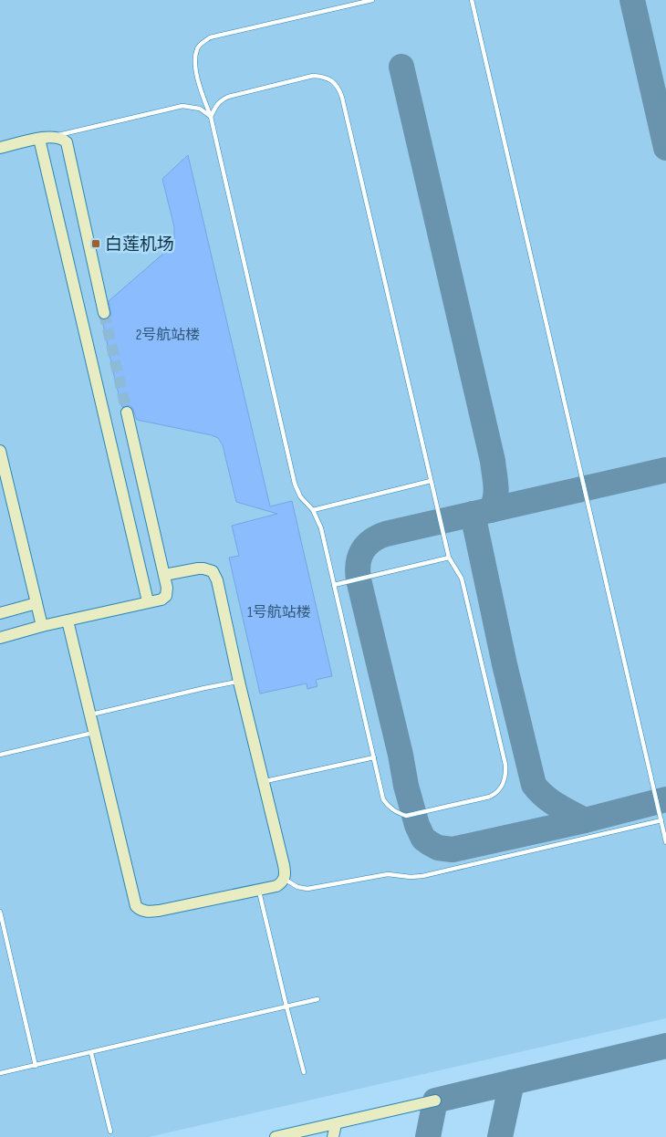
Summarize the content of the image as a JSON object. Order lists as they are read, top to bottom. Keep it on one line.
{"places":{"transit":["白莲机场"]},"house_numbers":["2号航站楼","1号航站楼"]}
